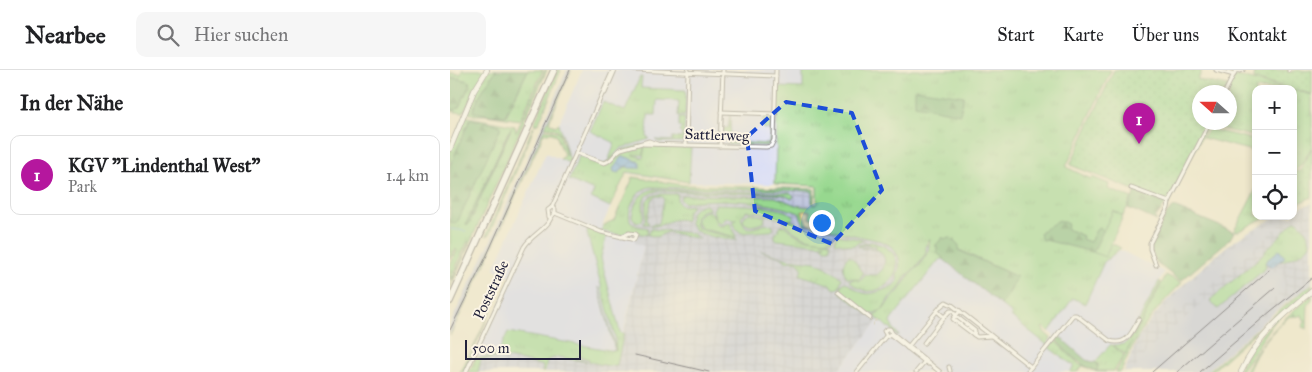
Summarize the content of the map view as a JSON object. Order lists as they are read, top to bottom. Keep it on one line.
{"streets":{"street":["Sattlerweg","Poststraße"]},"crossings":[["Sattlerweg","Poststraße"]],"scale_bar":"500 m","north":"left","page":{"header":"Nearbee","search":"Hier suchen","nav":["Start","Karte","Über uns","Kontakt"],"heading":"In der Nähe","map_buttons":["+","−"],"pins":"1","list":[{"mark":"1","name":"KGV \"Lindenthal West\"","note":"Park","value":"1.4 km"}],"scale":"500 m"}}
